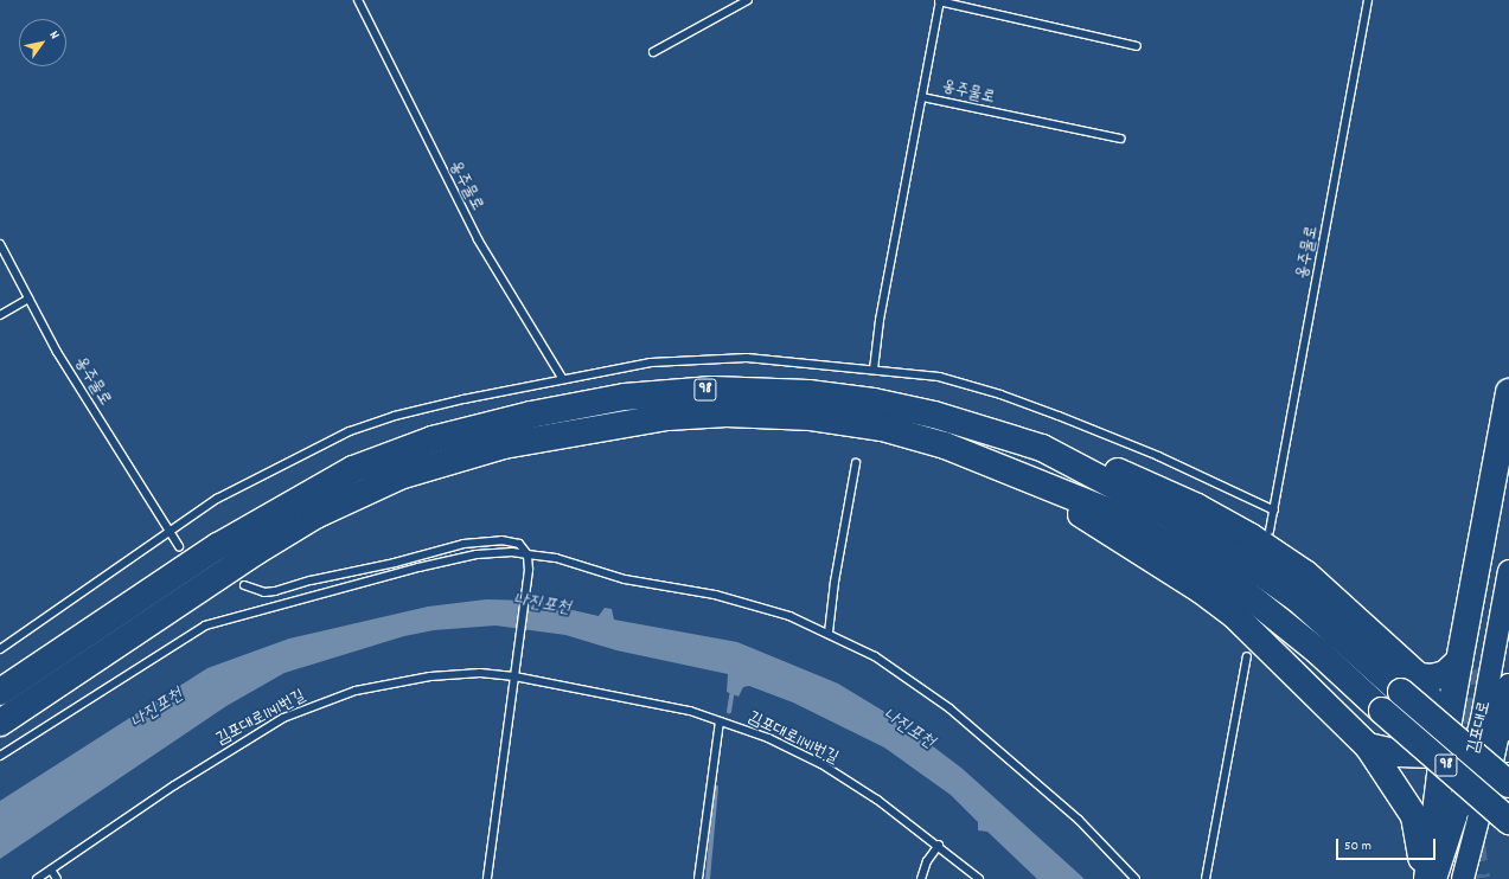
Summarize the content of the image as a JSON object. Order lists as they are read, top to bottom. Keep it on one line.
{"streets":{"highway":["98"],"main road":["김포대로"],"lane":["옹주물로","김포대로1141번길"]},"crossings":[["98","김포대로"]],"water":["나진포천"],"scale_bar":"50 m","north":"top right"}
